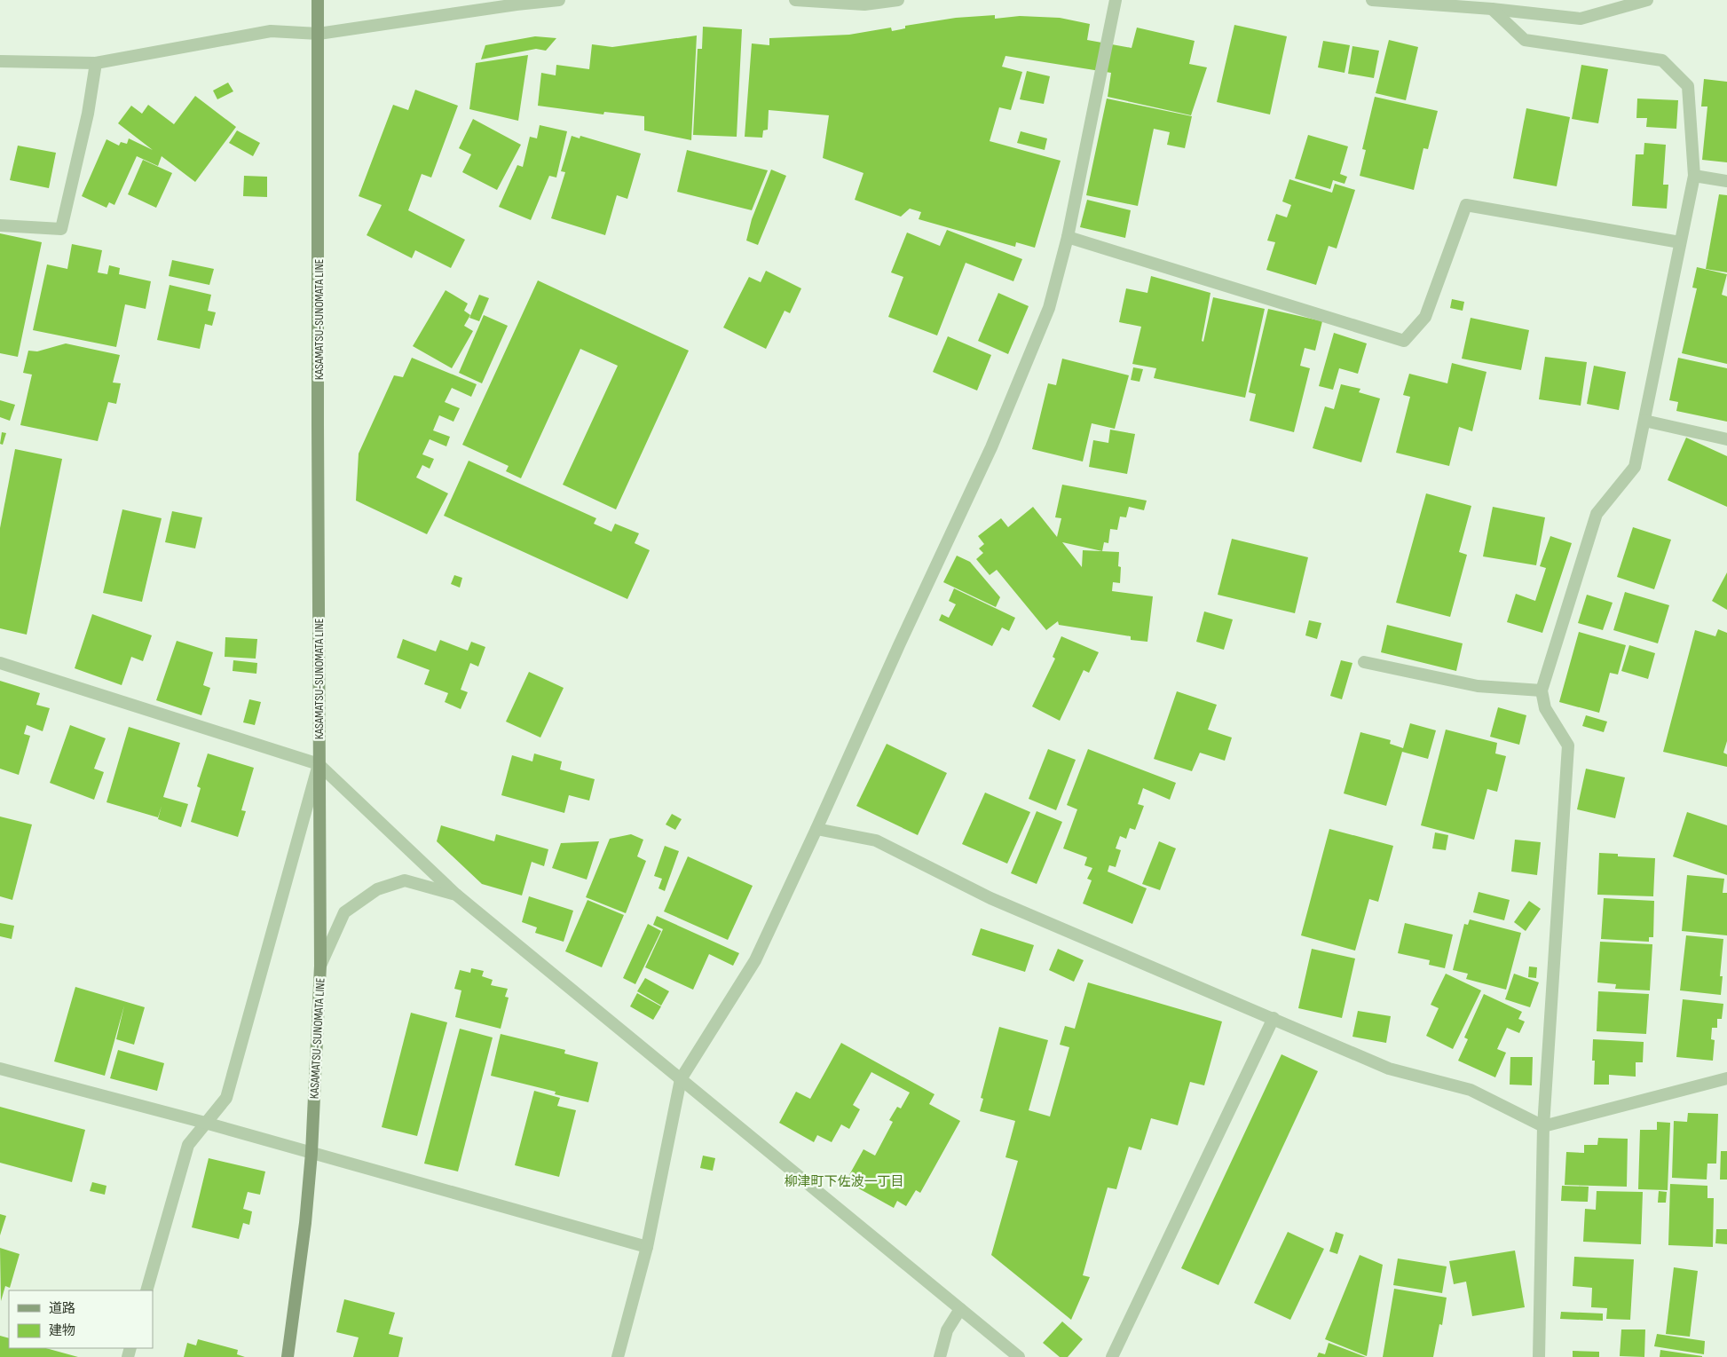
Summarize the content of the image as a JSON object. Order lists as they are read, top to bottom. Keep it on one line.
{"streets":{"main road":["KASAMATSU-SUNOMATA LINE"]},"districts":["柳津町下佐波一丁目"],"legend":["道路","建物"]}
